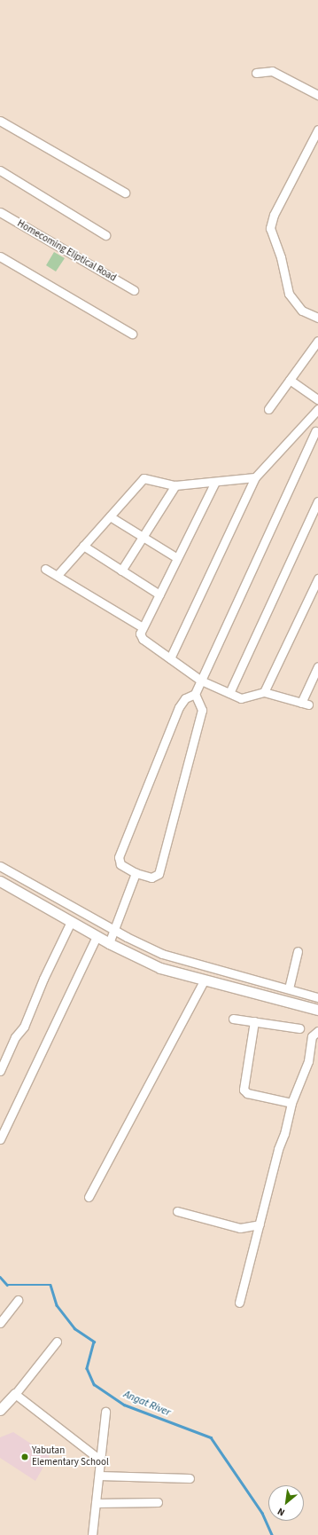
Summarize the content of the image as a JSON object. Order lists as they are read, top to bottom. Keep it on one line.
{"streets":{"street":["Homecoming Eliptical Road"]},"water":["Angat River"],"places":["Yabutan Elementary School"],"north":"bottom left"}
